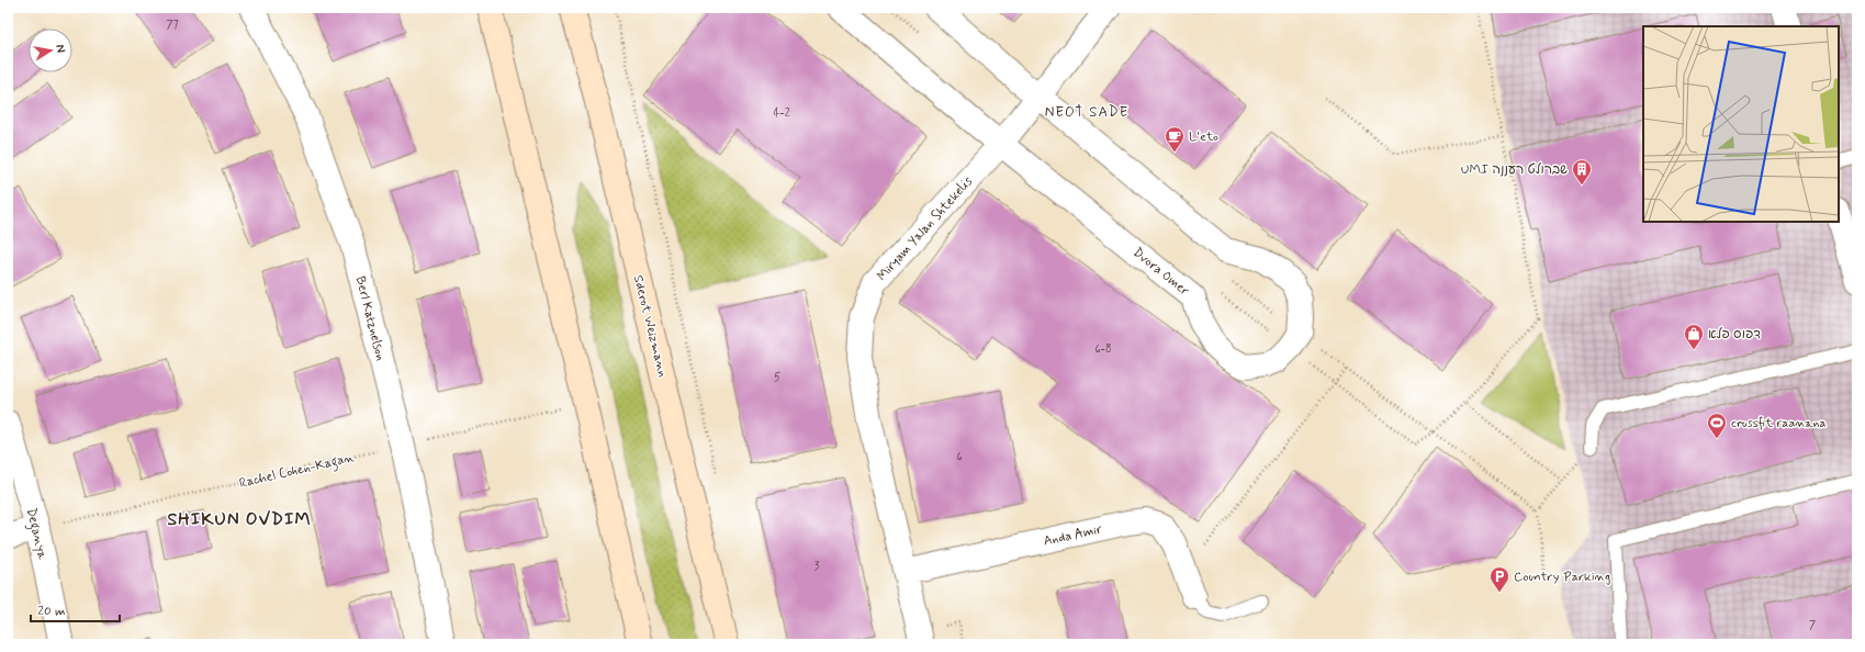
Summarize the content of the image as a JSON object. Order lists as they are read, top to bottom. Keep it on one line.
{"streets":{"main road":["Sderot Weizmann"],"street":["Miryam Yalan Shtekelis","Dvora Omer","Berl Katznelson","Deganya","Anda Amir"],"path":["Rachel Cohen-Kagan"]},"crossings":[["Miryam Yalan Shtekelis","Dvora Omer"],["Miryam Yalan Shtekelis","Anda Amir"],["Berl Katznelson","Rachel Cohen-Kagan"],["Rachel Cohen-Kagan","Deganya"]],"districts":["NEOT SADE","SHIKUN OVDIM"],"places":{"cafe":["L'eto"],"building":["UMI שברולט רעננה"],"shop":["דפוס פלא"],"sports":["crossfit raanana"],"parking":["Country Parking"]},"house_numbers":["77","4-2","6-8","5","6","3","7"],"scale_bar":"20 m","north":"right"}
